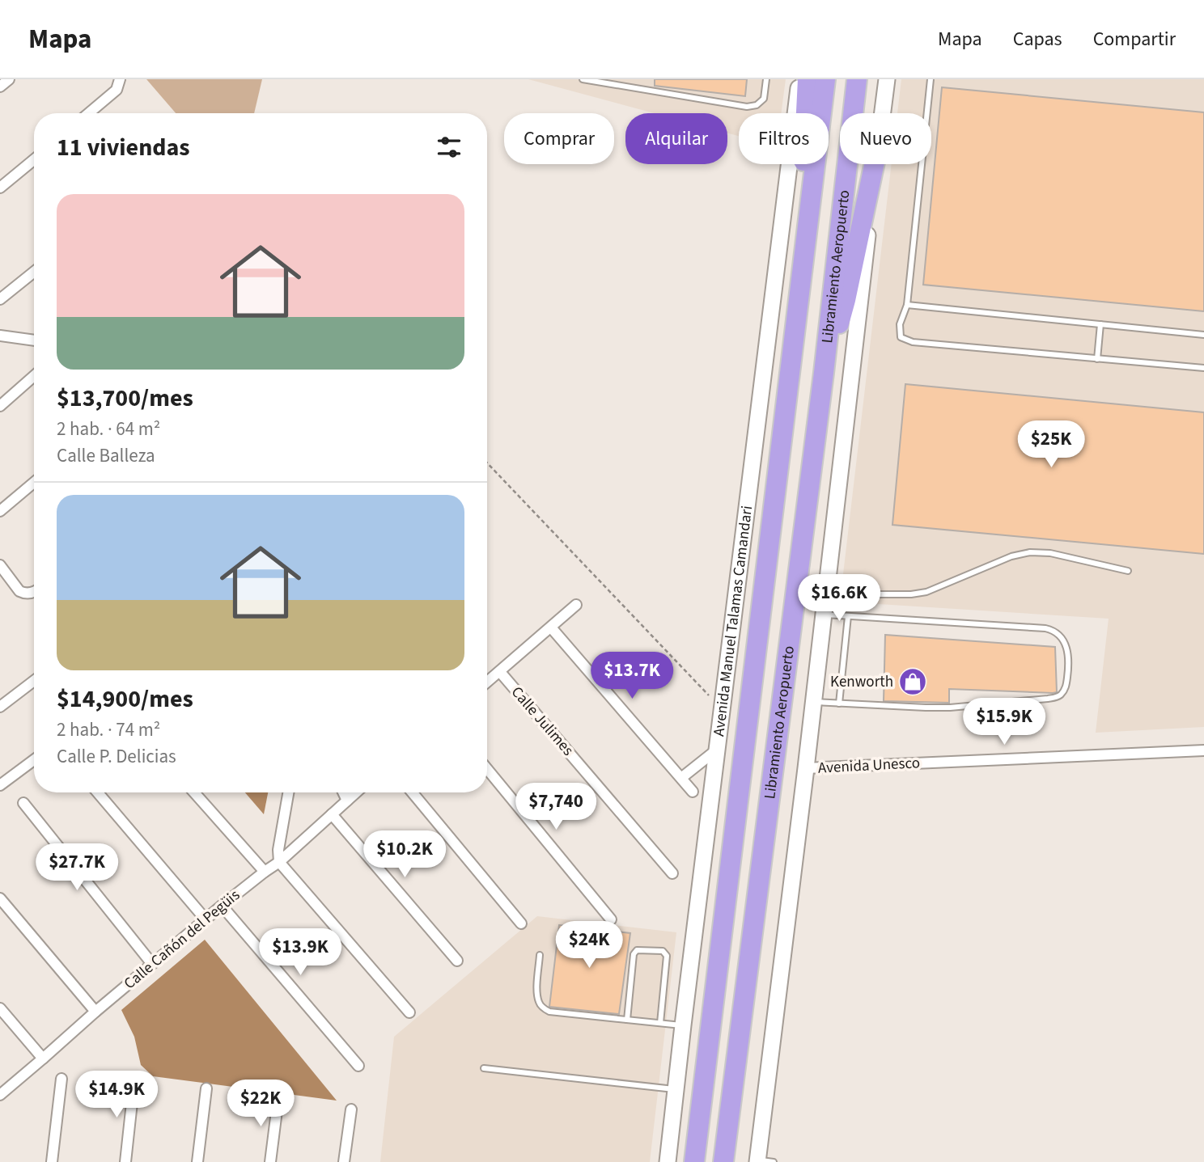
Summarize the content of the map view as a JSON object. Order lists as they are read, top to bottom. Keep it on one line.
{"streets":{"highway":["Libramiento Aeropuerto"],"main road":["Avenida Manuel Talamas Camandari"],"street":["Calle Julimes","Avenida Unesco","Calle Cañón del Pegüis"]},"places":{"shop":["Kenworth"]},"page":{"header":"Mapa","nav":["Mapa","Capas","Compartir"],"chip":["Comprar","Alquilar","Filtros","Nuevo"],"heading":"11 viviendas","list":[{"name":"$13,700/mes","note":"2 hab. · 64 m² · Calle Balleza"},{"name":"$14,900/mes","note":"2 hab. · 74 m² · Calle P. Delicias"}],"price":["$25K","$16.6K","$13.7K","$15.9K","$7,740","$10.2K","$27.7K","$24K","$13.9K","$14.9K","$22K"]}}
